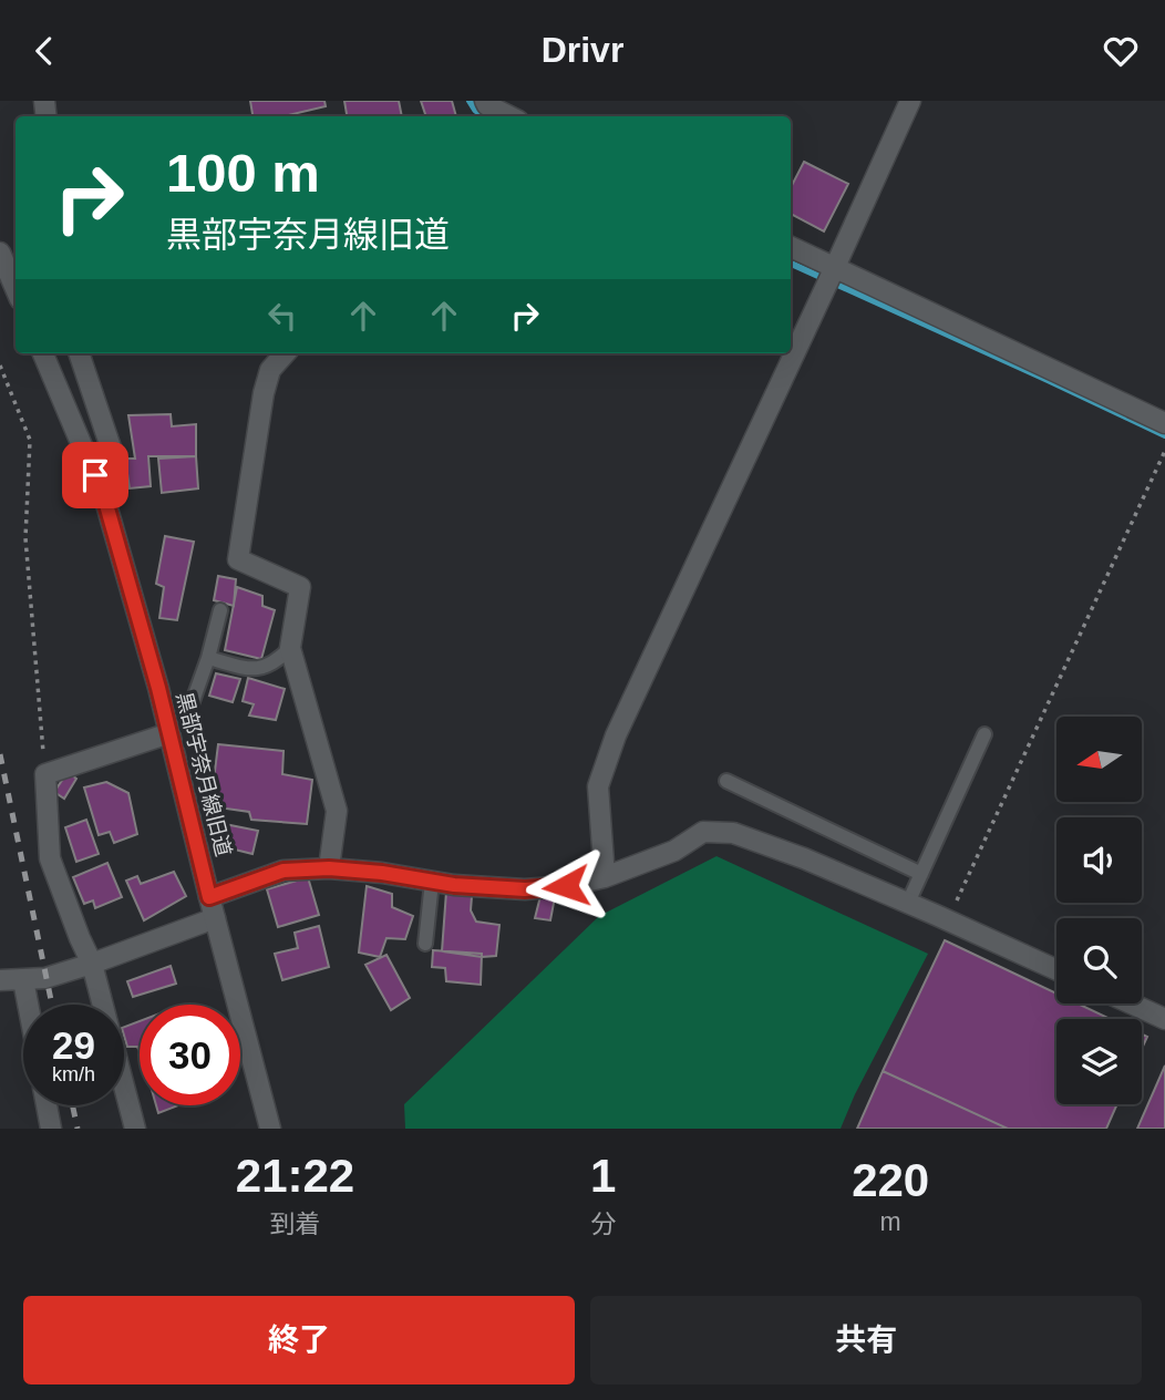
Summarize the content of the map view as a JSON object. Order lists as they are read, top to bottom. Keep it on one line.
{"streets":{"street":["黒部宇奈月線旧道"]},"north":"left","page":{"header":"Drivr","turn":["100 m","黒部宇奈月線旧道"],"speed":"29 km/h","limit":"30","eta":["21:22","到着","1","分","220","m"],"buttons":["終了","共有"]}}
